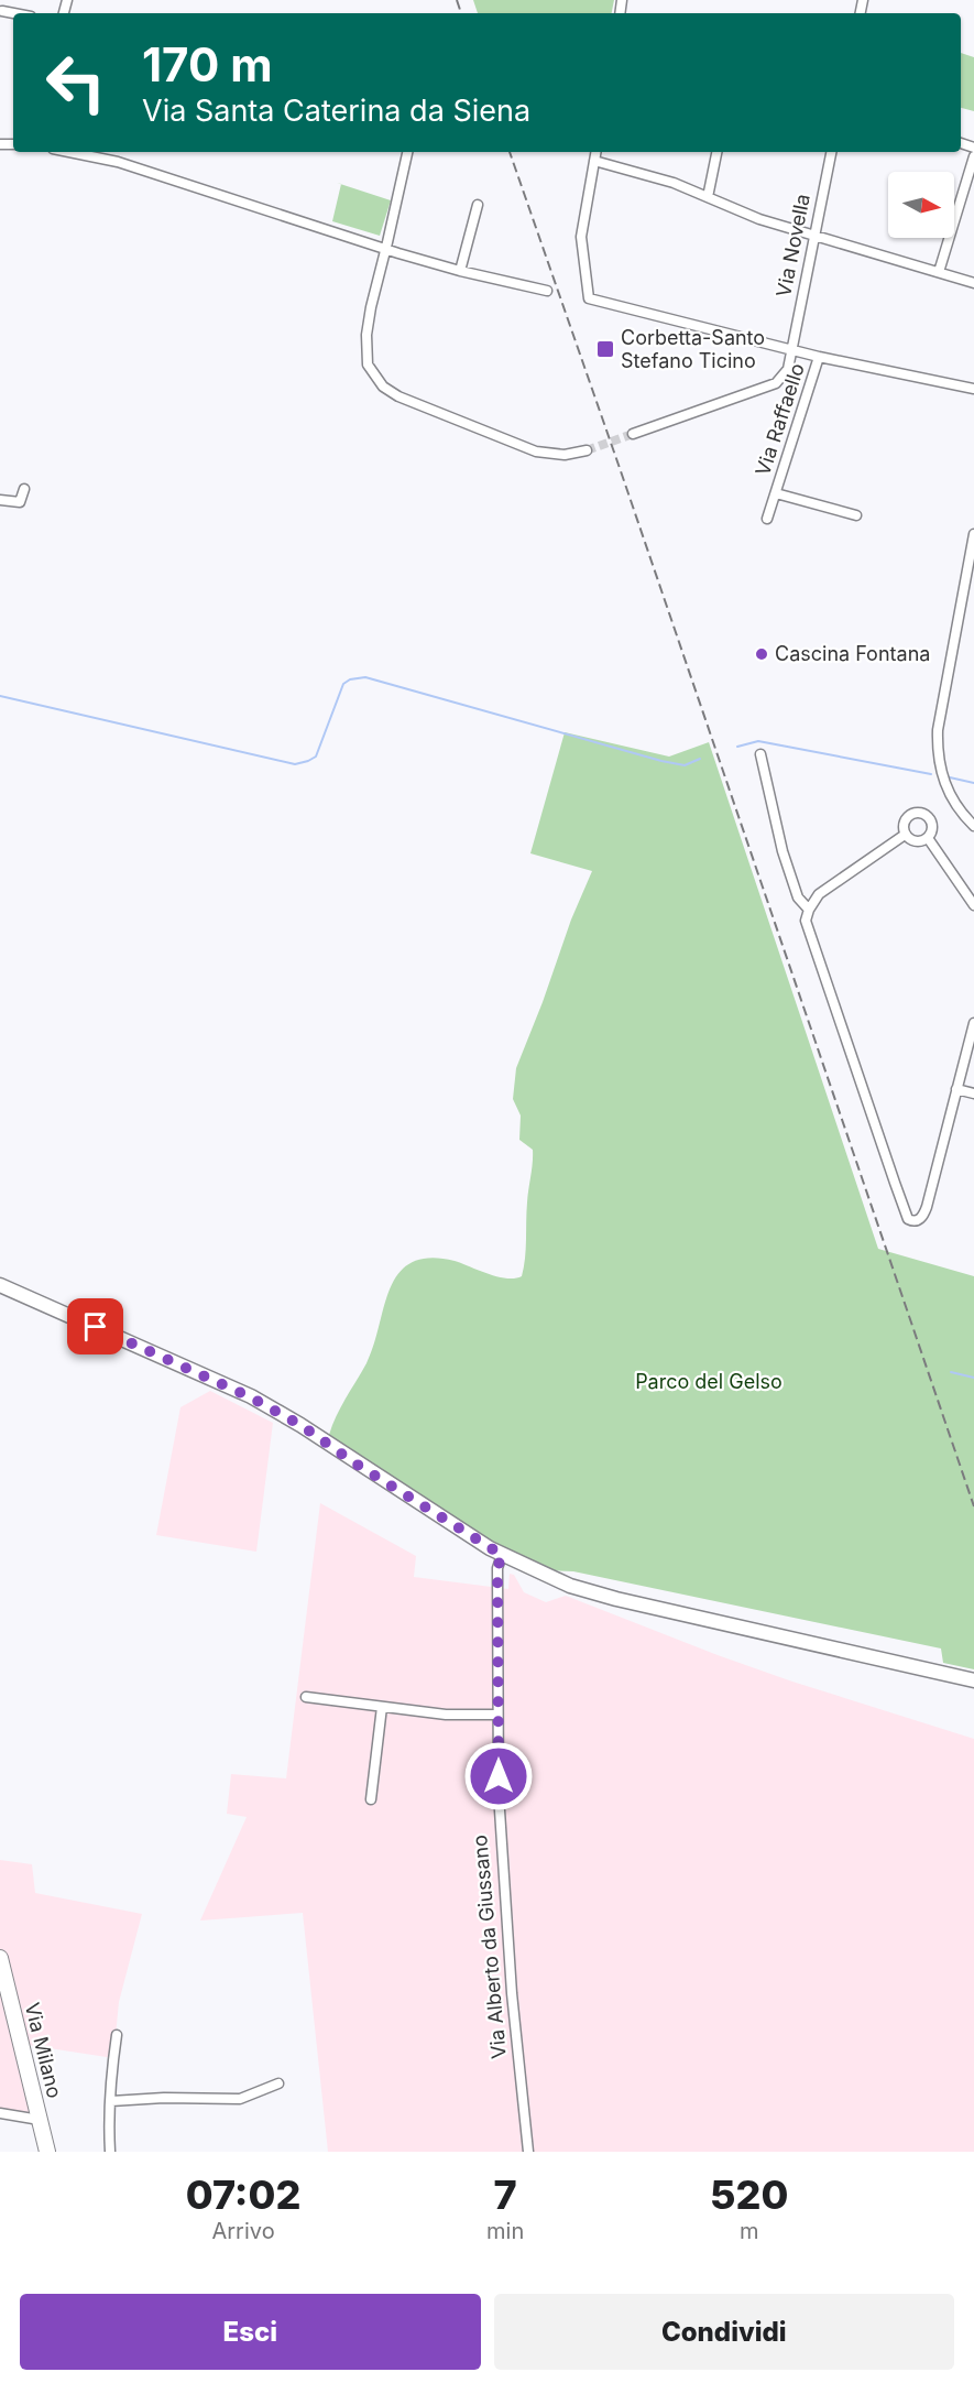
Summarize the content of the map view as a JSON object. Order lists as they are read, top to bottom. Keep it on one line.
{"streets":{"main road":["Via Milano"],"street":["Via Novella","Via Raffaello","Via Alberto da Giussano"]},"parks":["Parco del Gelso"],"places":{"transit":["Corbetta-Santo Stefano Ticino"],"other":["Cascina Fontana"]},"north":"right","page":{"turn":["170 m","Via Santa Caterina da Siena"],"eta":["07:02","Arrivo","7","min","520","m"],"buttons":["Esci","Condividi"]}}
